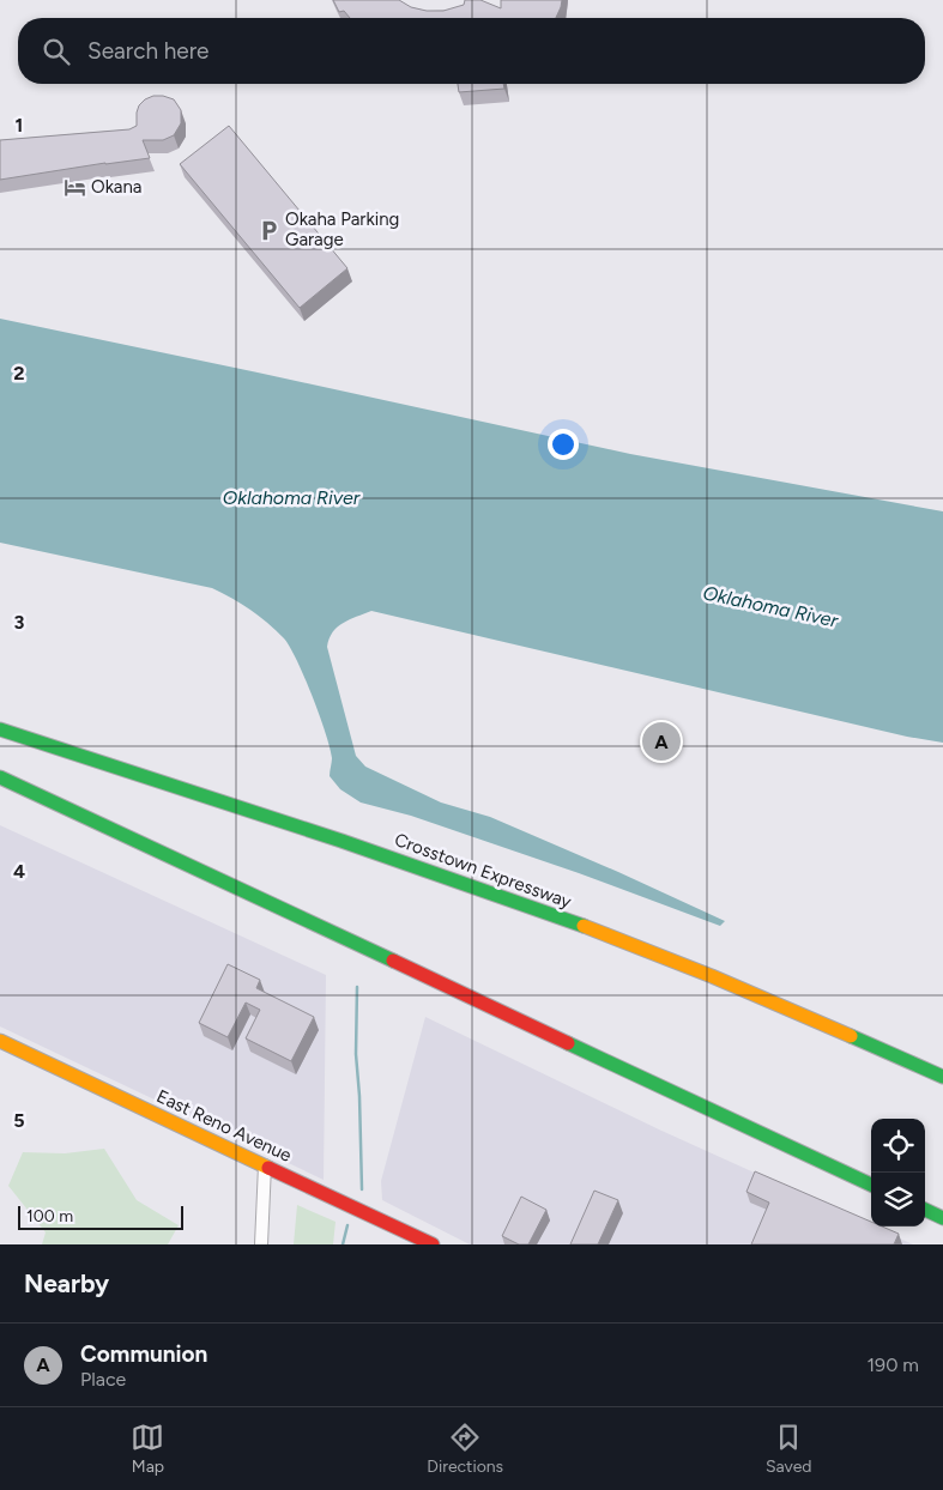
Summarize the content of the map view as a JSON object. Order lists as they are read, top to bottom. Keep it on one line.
{"streets":{"main road":["Crosstown Expressway","East Reno Avenue"]},"water":["Oklahoma River"],"places":{"hotel":["Okana"],"parking":["Okaha Parking Garage"]},"scale_bar":"100 m","page":{"search":"Search here","pins":"A","scale":"100 m","heading":"Nearby","list":[{"mark":"A","name":"Communion","note":"Place","value":"190 m"}],"nav":["Map","Directions","Saved"]},"grid":{"rows":["1","2","3","4","5"]}}
